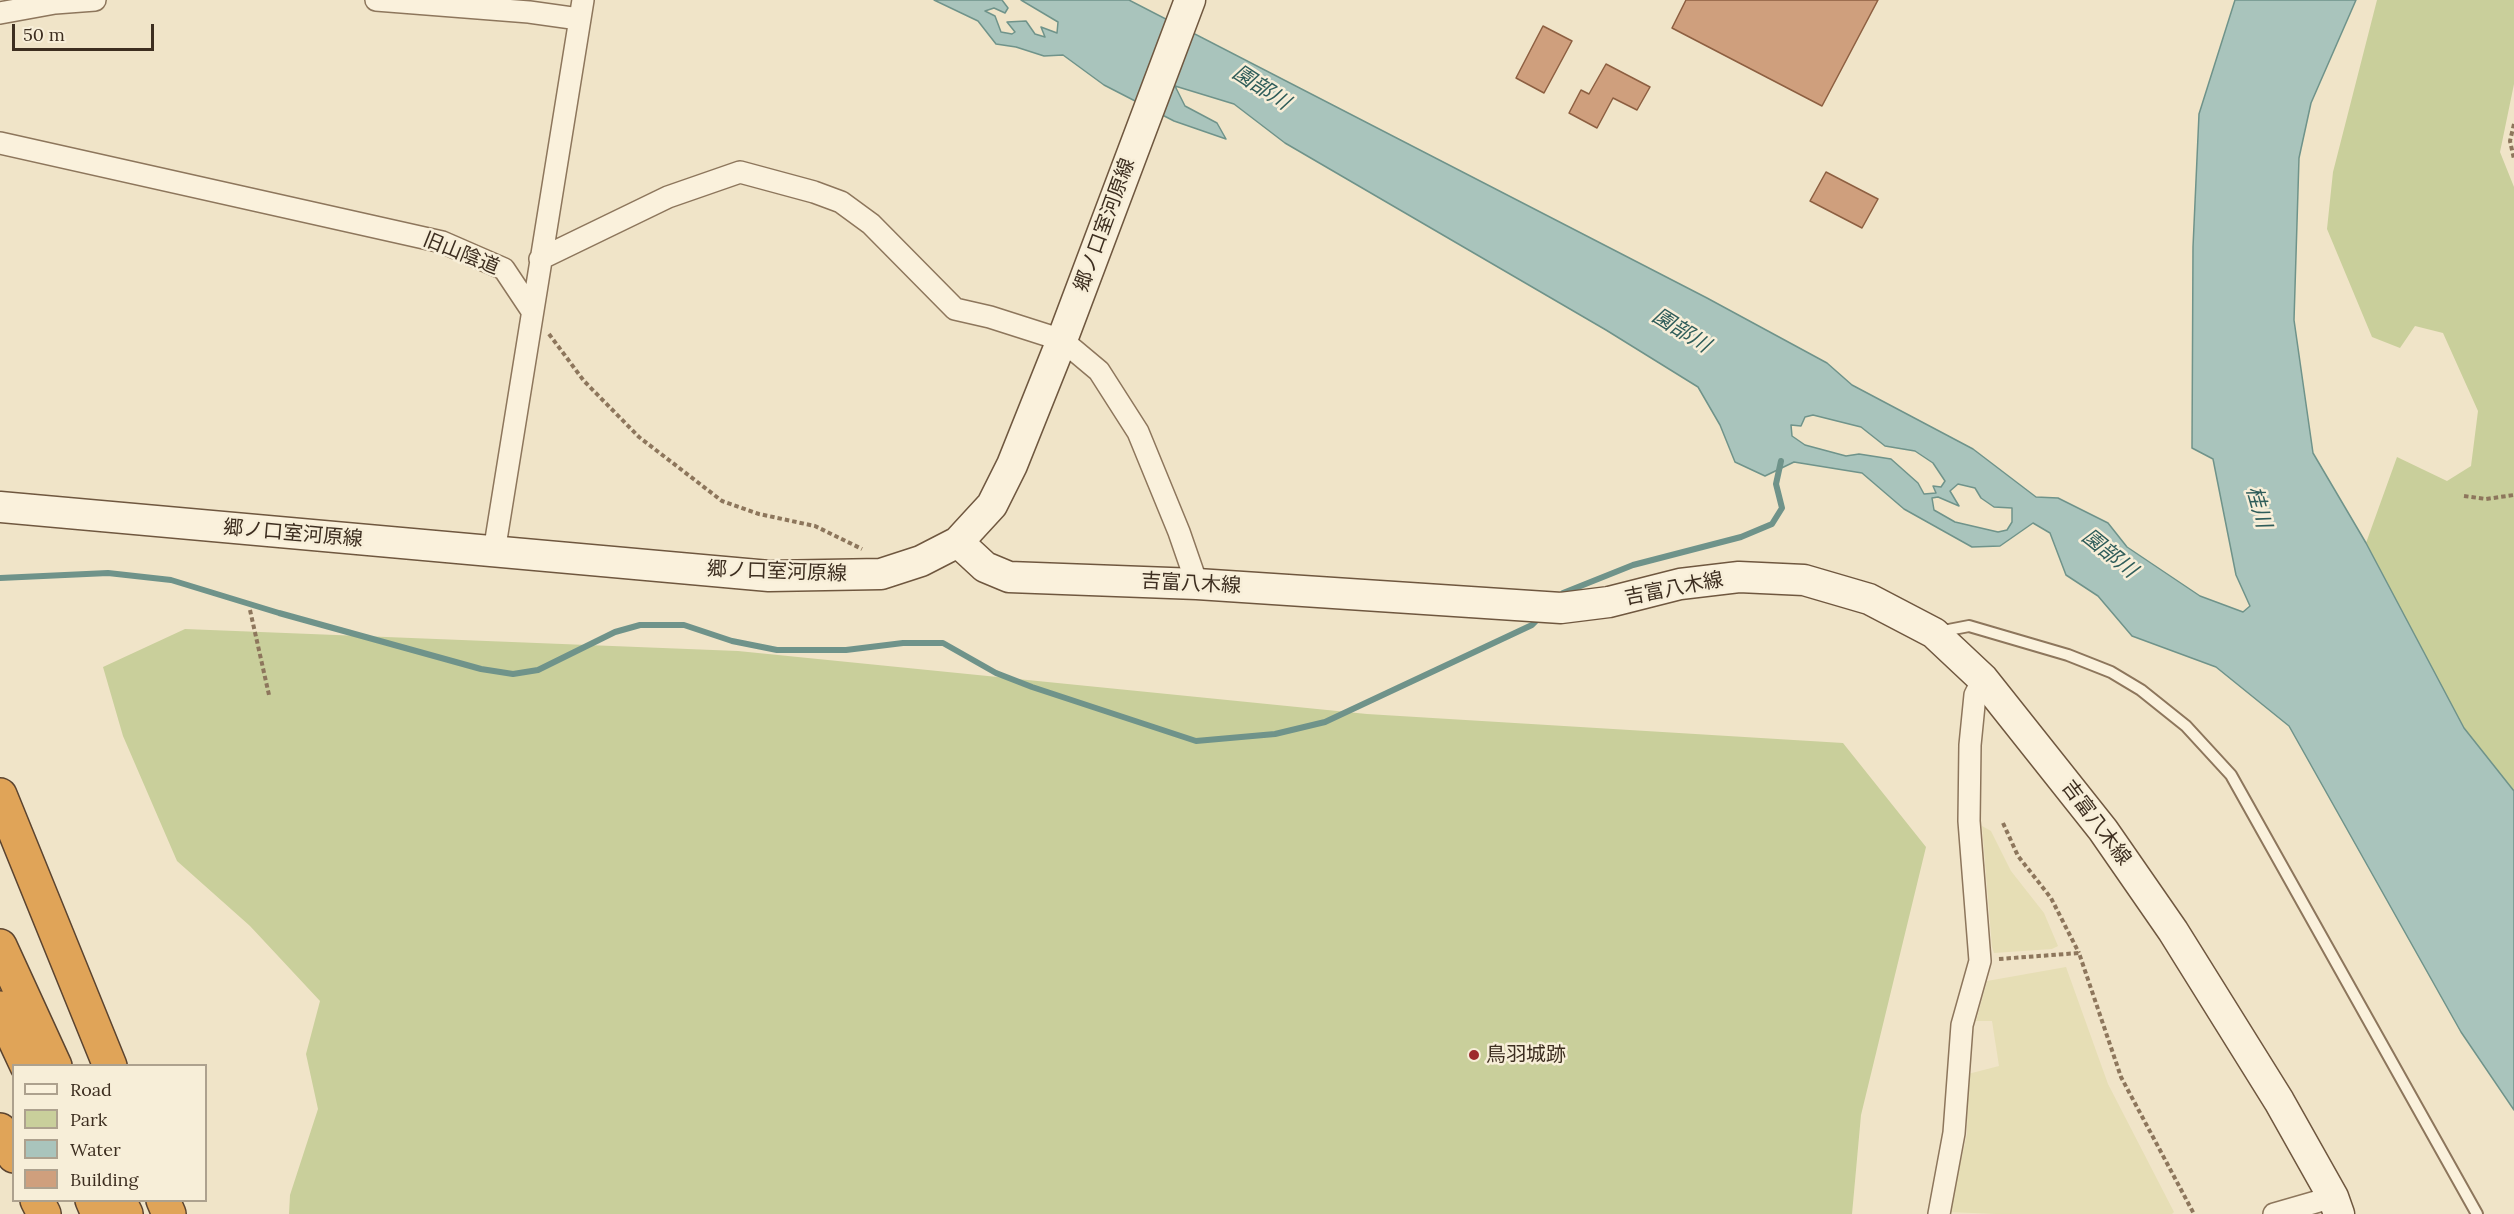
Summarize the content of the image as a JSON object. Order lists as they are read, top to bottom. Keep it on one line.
{"streets":{"main road":["郷ノ口室河原線","吉富八木線"],"street":["旧山陰道"]},"crossings":[["郷ノ口室河原線","吉富八木線"]],"water":["園部川","桂川"],"places":["鳥羽城跡"],"legend":["Road","Park","Water","Building"],"scale_bar":"50 m"}
